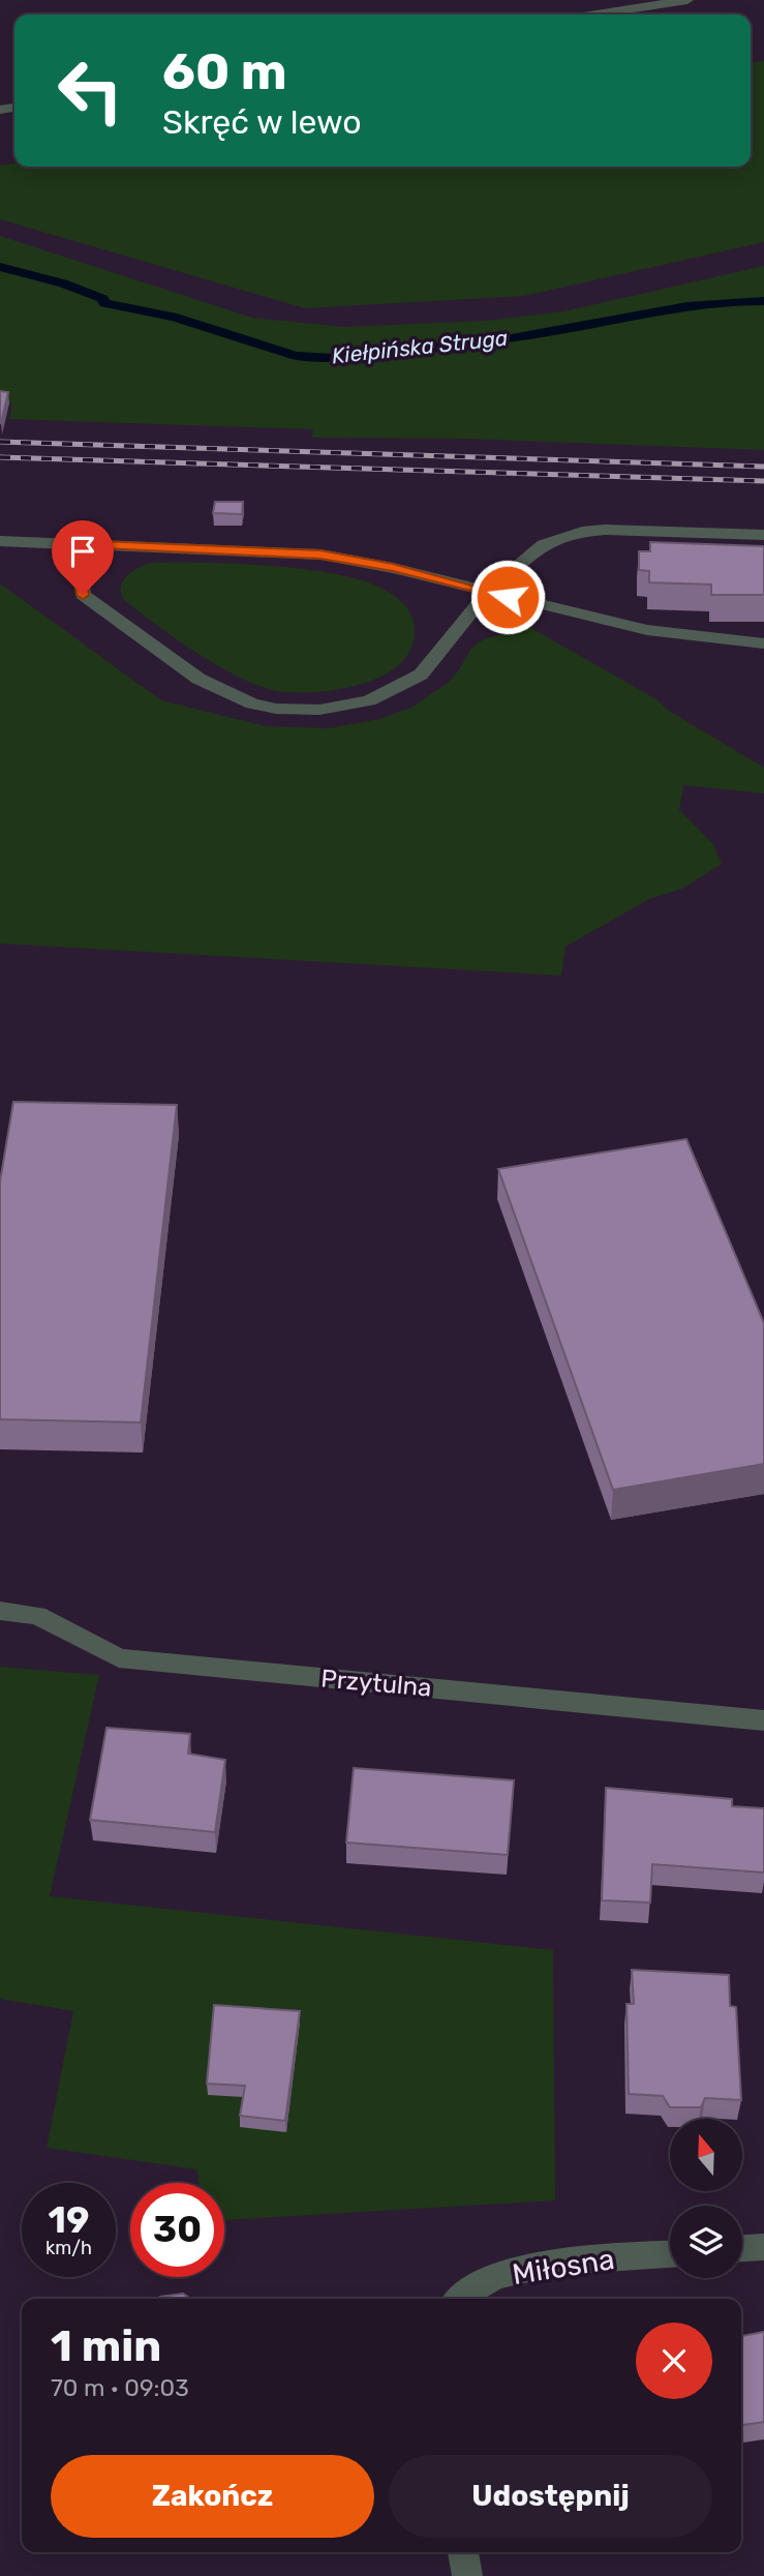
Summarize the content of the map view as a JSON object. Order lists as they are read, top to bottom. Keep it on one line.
{"streets":{"street":["Przytulna","Miłosna"]},"water":["Kiełpińska Struga"],"north":"top","page":{"turn":["60 m","Skręć w lewo"],"speed":"19 km/h","limit":"30","heading":["1 min","70 m · 09:03"],"buttons":["Zakończ","Udostępnij"]}}
